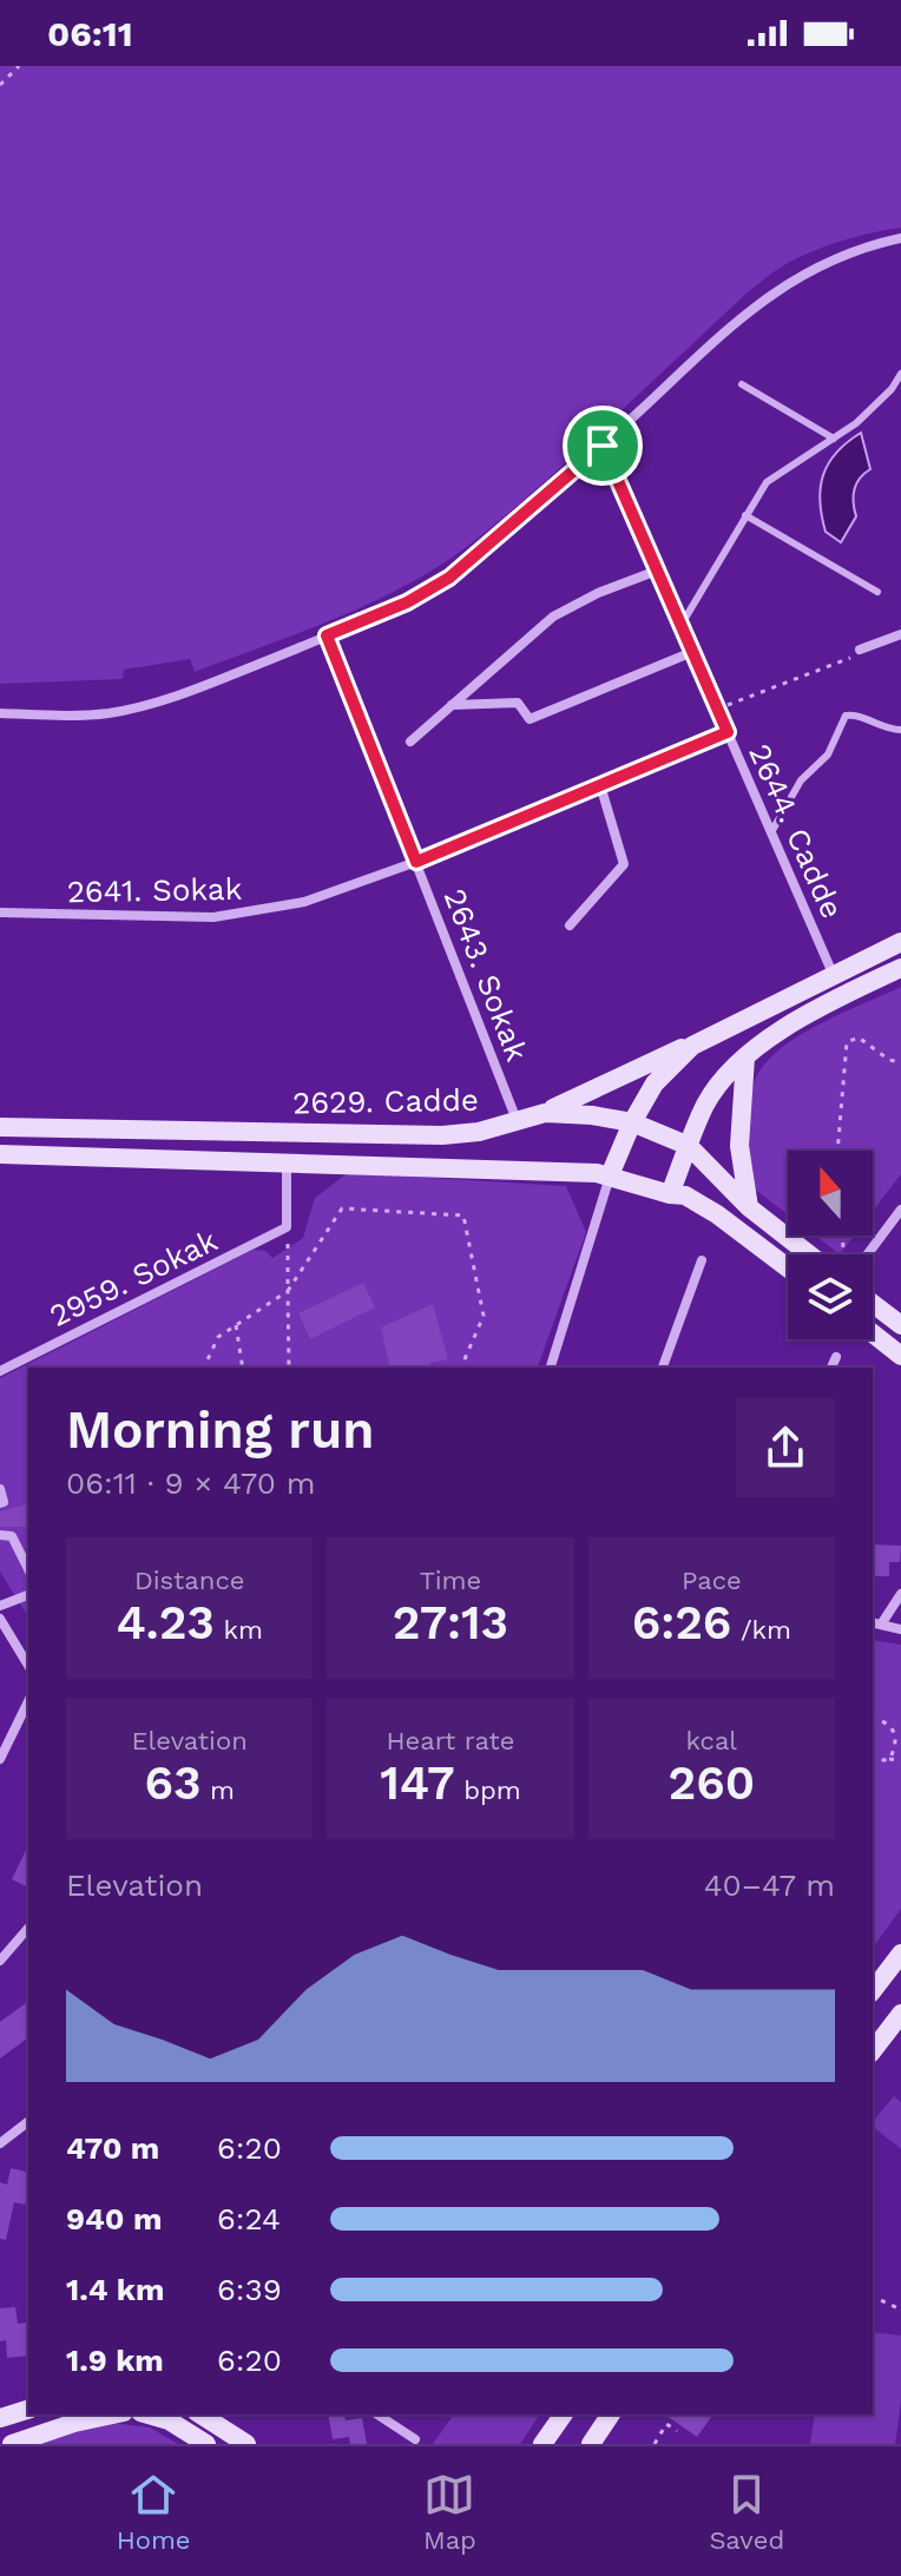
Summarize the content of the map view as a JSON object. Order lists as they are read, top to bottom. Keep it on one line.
{"streets":{"main road":["2629. Cadde"],"street":["2644. Cadde","2641. Sokak","2643. Sokak","2959. Sokak"]},"crossings":[["2644. Cadde","2641. Sokak"],["2641. Sokak","2643. Sokak"],["2643. Sokak","2629. Cadde"]],"north":"top","page":{"status":"06:11","heading":["Morning run","06:11 · 9 × 470 m"],"stats":[["Distance","4.23 km"],["Time","27:13"],["Pace","6:26 /km"],["Elevation","63 m"],["Heart rate","147 bpm"],["kcal","260"]],"chart":["Elevation","40–47 m"],"list":[{"name":"470 m","note":"6:20"},{"name":"940 m","note":"6:24"},{"name":"1.4 km","note":"6:39"},{"name":"1.9 km","note":"6:20"}],"tabs":["Home","Map","Saved"]}}
